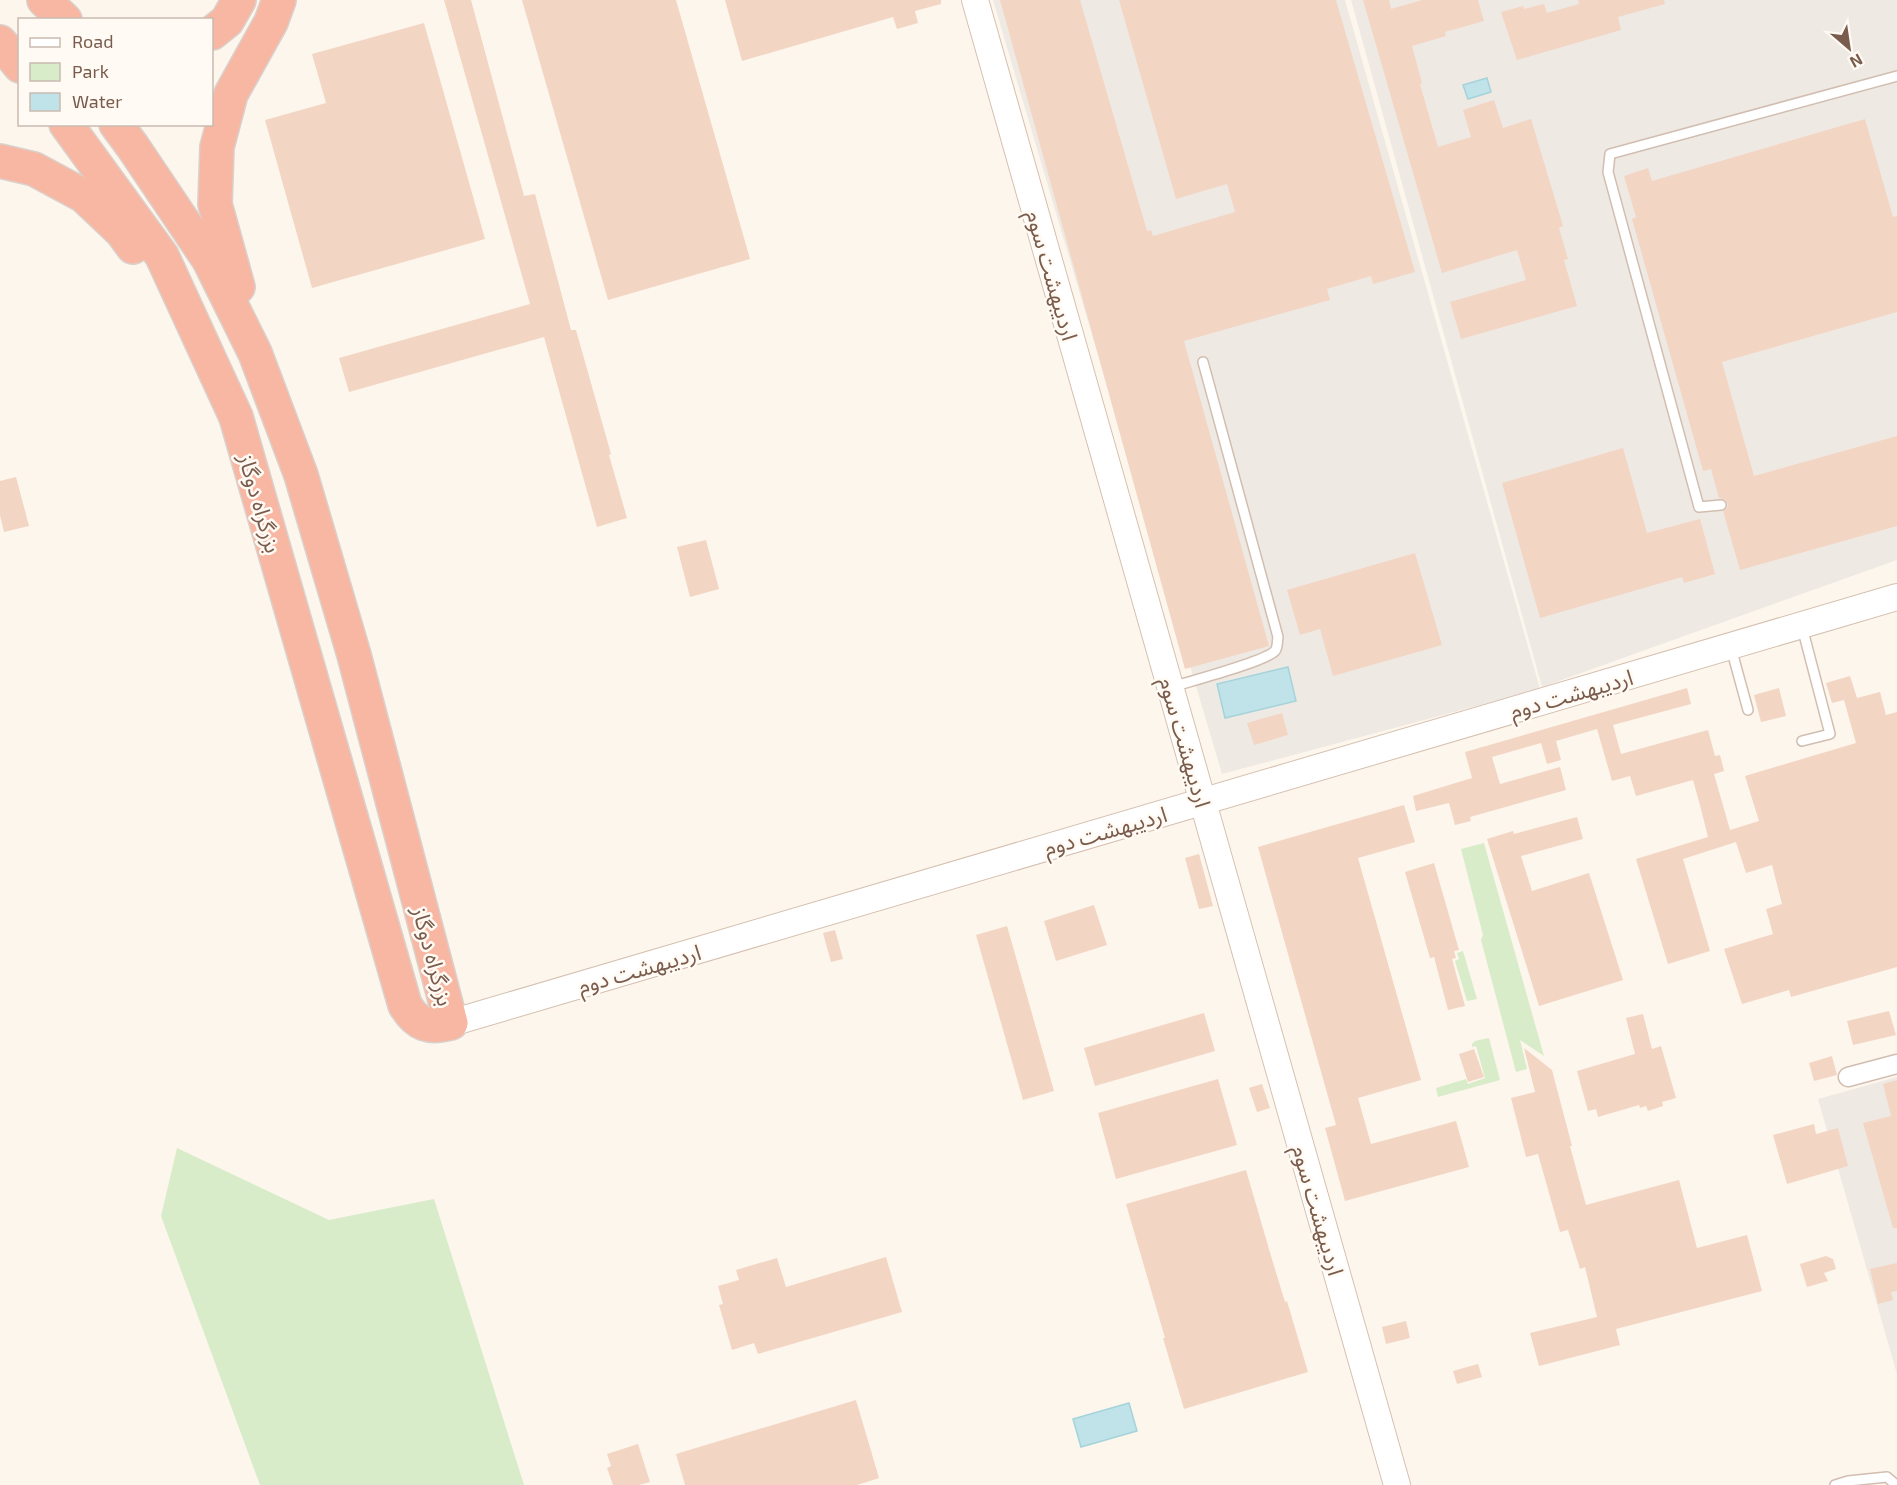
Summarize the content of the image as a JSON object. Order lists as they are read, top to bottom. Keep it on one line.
{"streets":{"highway":["بزرگراه دوگاز"],"street":["اردیبهشت سوم","اردیبهشت دوم"]},"crossings":[["اردیبهشت سوم","اردیبهشت دوم"],["بزرگراه دوگاز","اردیبهشت دوم"]],"legend":["Road","Park","Water"],"north":"bottom right"}
